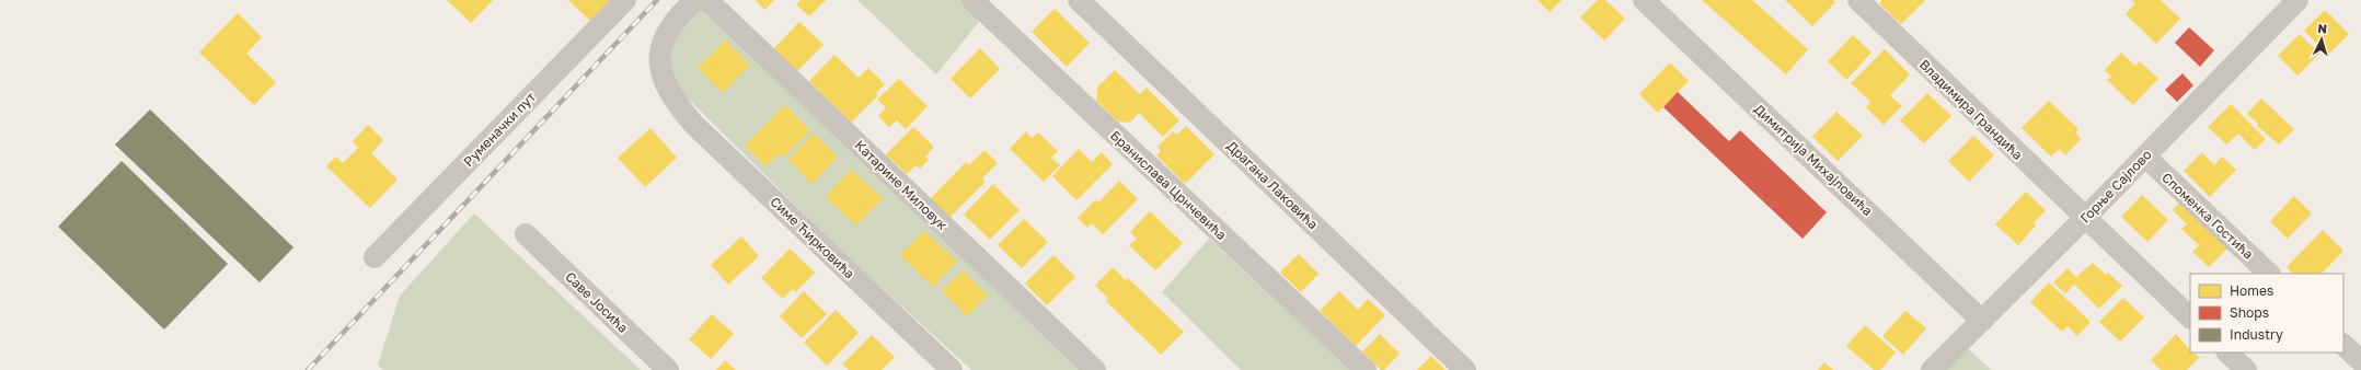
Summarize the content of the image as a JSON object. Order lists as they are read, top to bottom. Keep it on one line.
{"streets":{"street":["Владимира Грандића","Руменачки пут","Димитрија Михајловића","Катарине Миловук","Бранислава Црнчевића","Драгана Лаковића","Горње Сајлово","Споменка Гостића","Симе Ћирковића","Саве Јосића"]},"crossings":[["Владимира Грандића","Горње Сајлово"],["Димитрија Михајловића","Горње Сајлово"],["Горње Сајлово","Споменка Гостића"]],"legend":["Homes","Shops","Industry"],"north":"top"}
